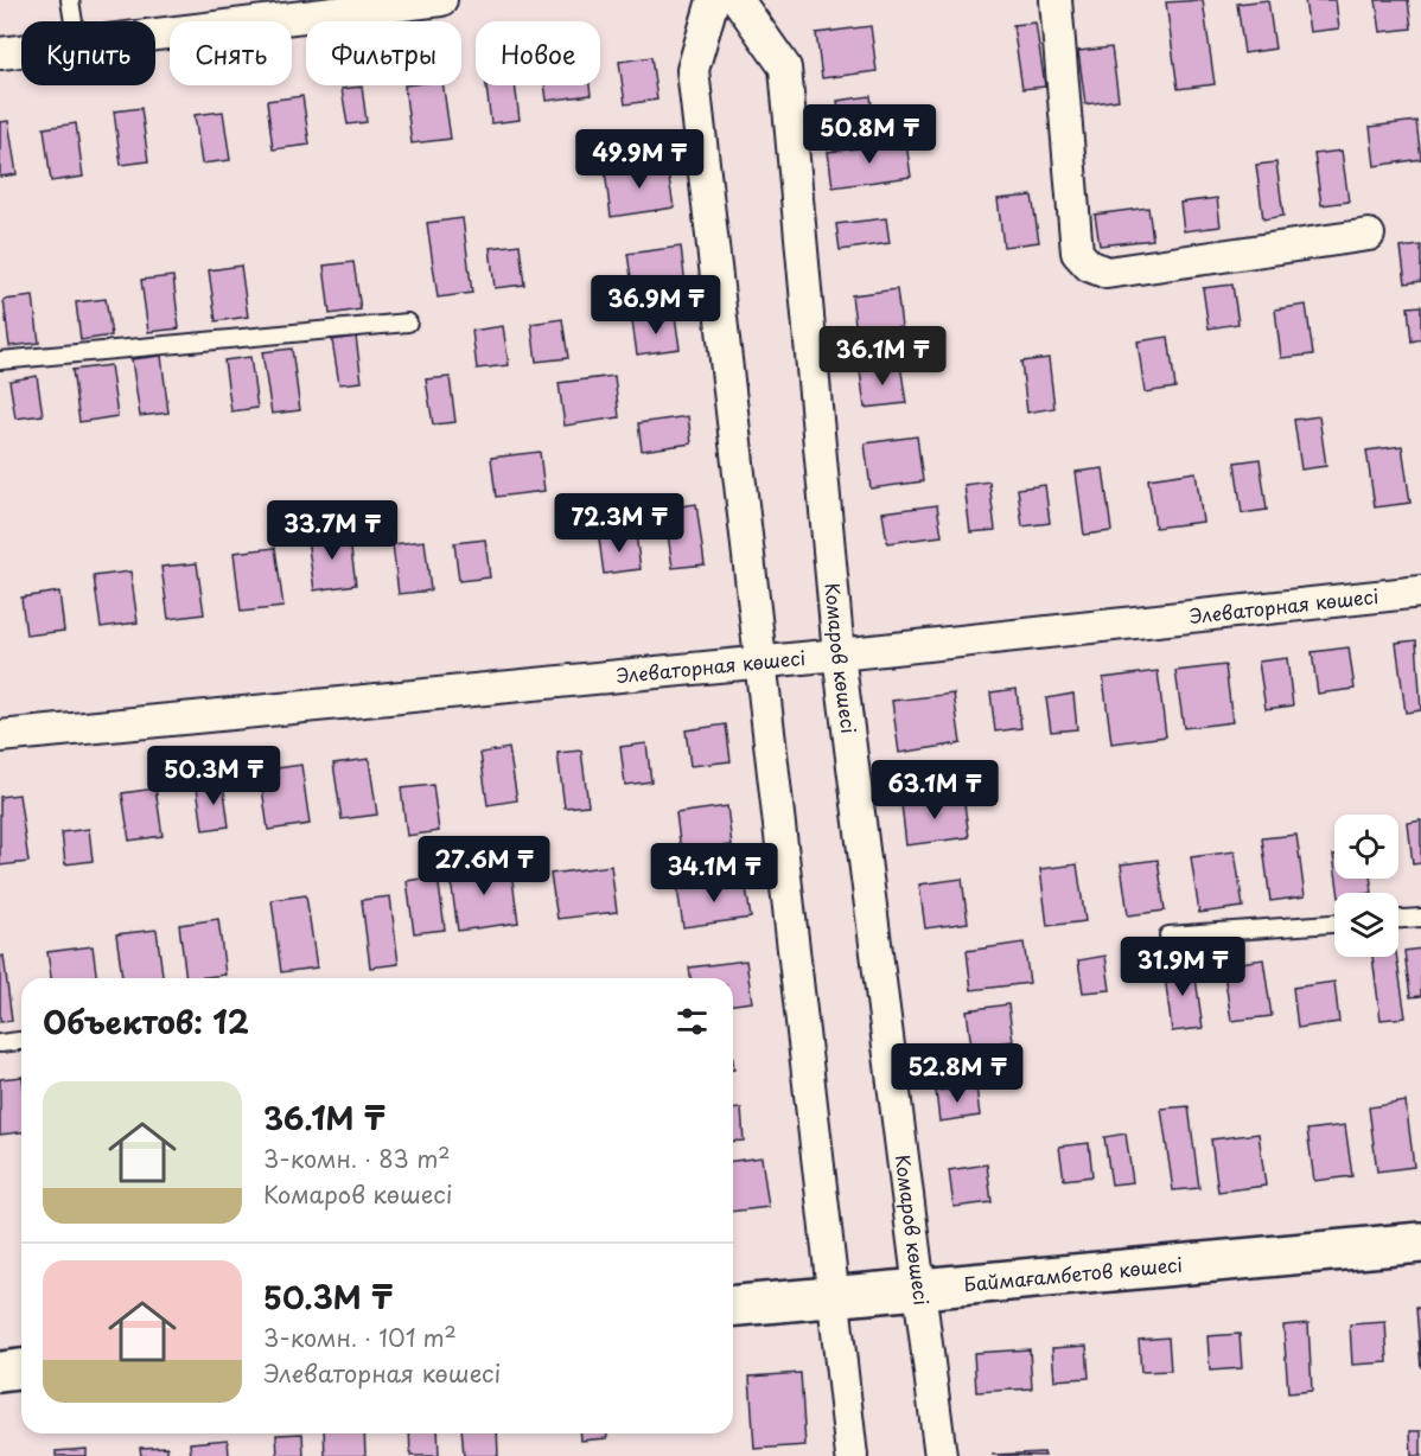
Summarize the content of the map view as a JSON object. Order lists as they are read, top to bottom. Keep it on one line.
{"streets":{"main road":["Баймағамбетов көшесі"],"street":["Элеваторная көшесі","Комаров көшесі"]},"crossings":[["Элеваторная көшесі","Комаров көшесі"],["Комаров көшесі","Баймағамбетов көшесі"]],"page":{"chip":["Купить","Снять","Фильтры","Новое"],"price":["50.8M ₸","49.9M ₸","36.9M ₸","36.1M ₸","72.3M ₸","33.7M ₸","50.3M ₸","63.1M ₸","27.6M ₸","34.1M ₸","31.9M ₸","52.8M ₸"],"heading":"Объектов: 12","list":[{"name":"36.1M ₸","note":"3-комн. · 83 m² · Комаров көшесі"},{"name":"50.3M ₸","note":"3-комн. · 101 m² · Элеваторная көшесі"}]}}
